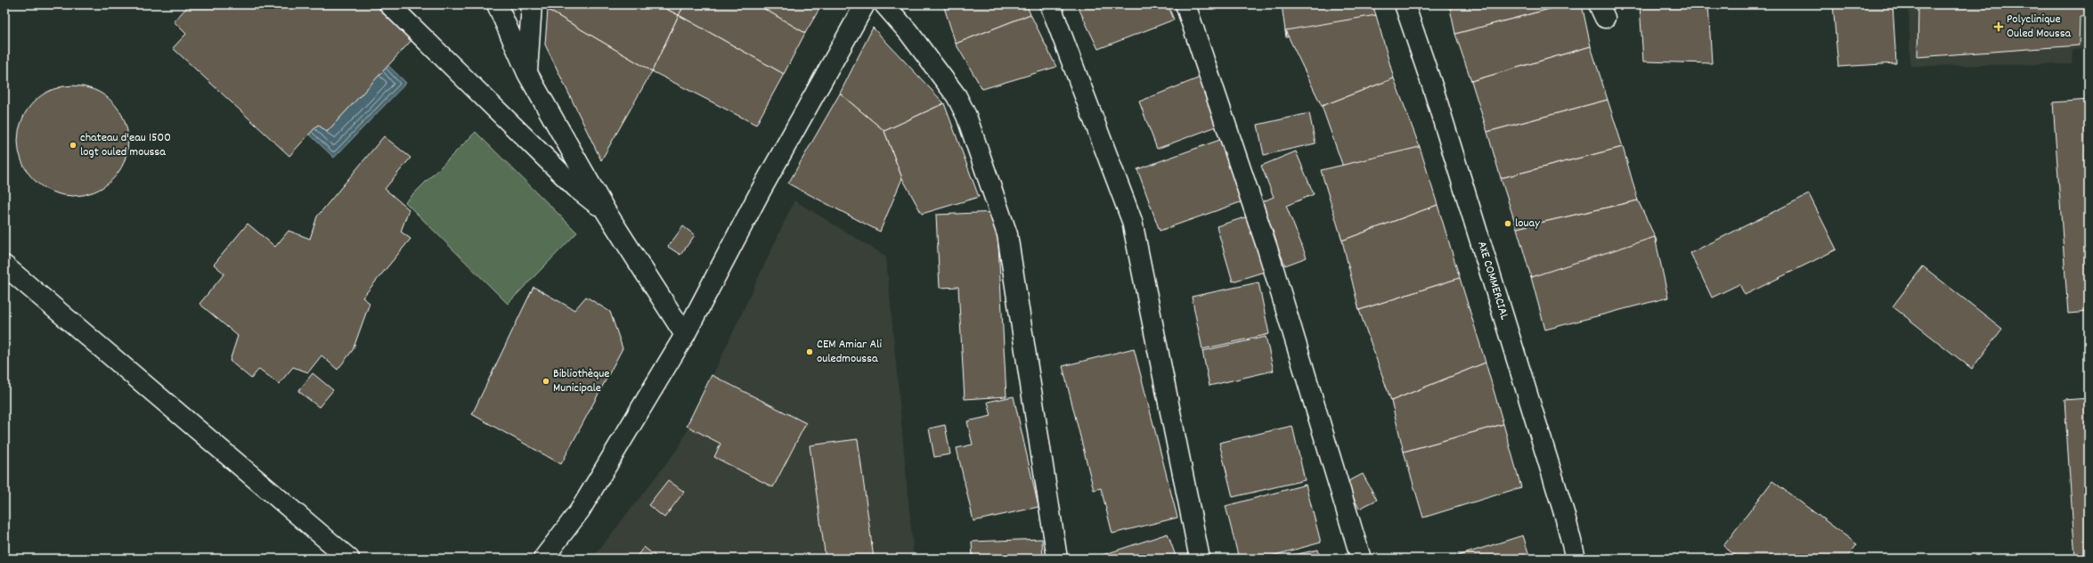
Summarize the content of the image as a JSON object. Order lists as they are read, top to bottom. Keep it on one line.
{"streets":{"street":["AXE COMMERCIAL"]},"places":{"health":["Polyclinique Ouled Moussa"],"other":["chateau d'eau 1500 logt ouled moussa","louay","CEM Amiar Ali ouledmoussa","Bibliothèque Municipale"]}}
